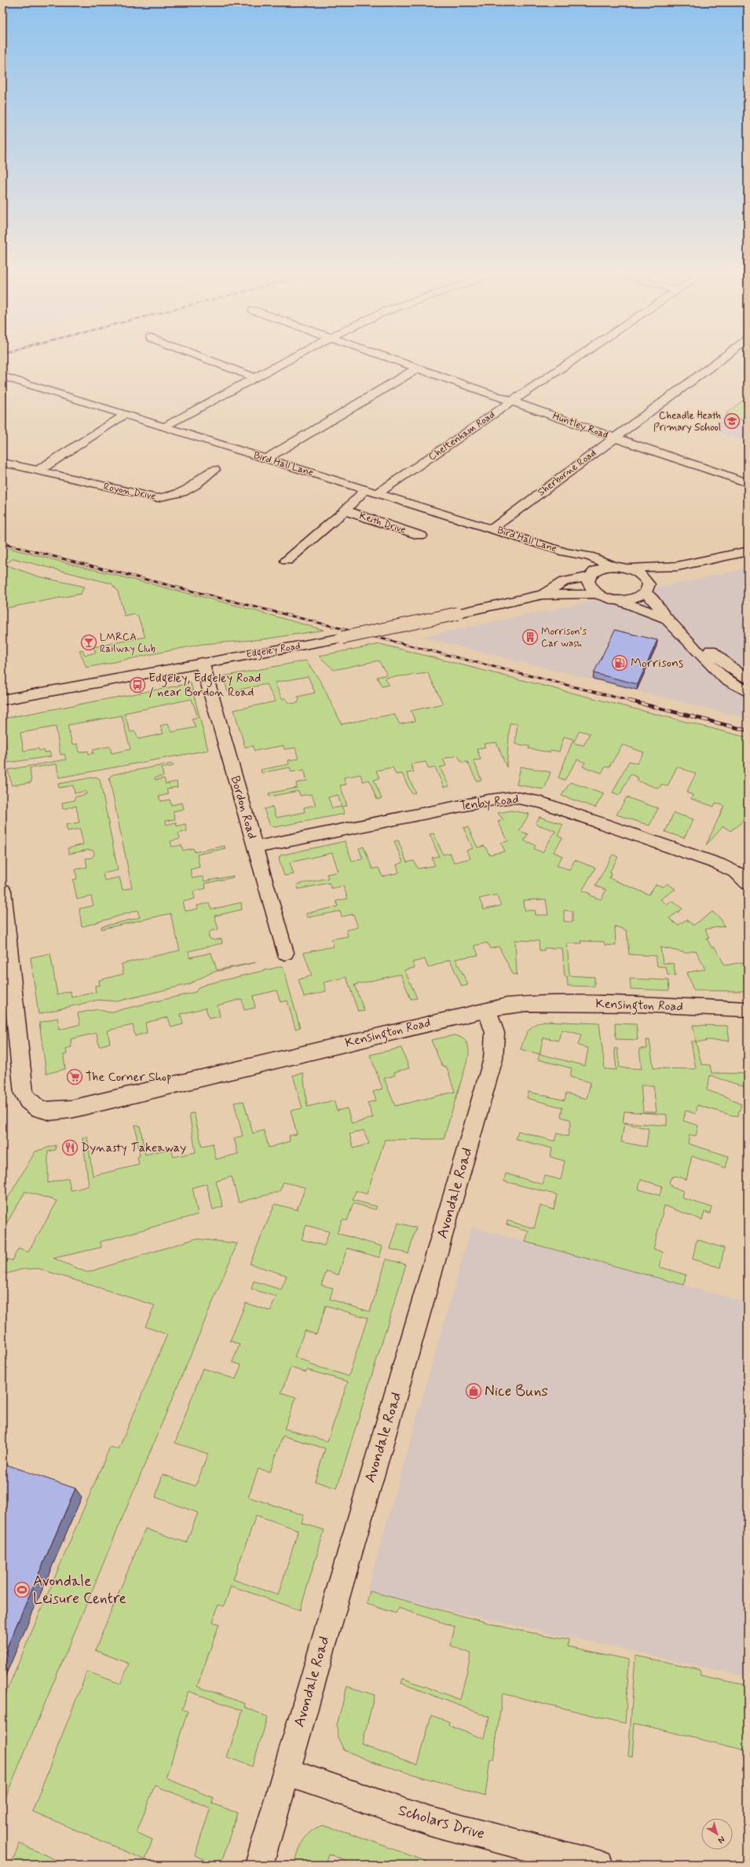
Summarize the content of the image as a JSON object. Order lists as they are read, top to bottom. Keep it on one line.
{"streets":{"street":["Huntley Road","Cheltenham Road","Bird Hall Lane","Sherborne Road","Royon Drive","Keith Drive","Edgeley Road","Tenby Road","Bordon Road","Kensington Road","Avondale Road","Scholars Drive"]},"crossings":[["Huntley Road","Cheltenham Road"],["Huntley Road","Sherborne Road"],["Cheltenham Road","Bird Hall Lane"],["Bird Hall Lane","Sherborne Road"],["Bird Hall Lane","Keith Drive"],["Bird Hall Lane","Edgeley Road"],["Edgeley Road","Bordon Road"],["Tenby Road","Bordon Road"],["Kensington Road","Avondale Road"],["Avondale Road","Scholars Drive"]],"places":{"school or university":["Cheadle Heath Primary School"],"building":["Morrison's Car wash"],"bar":["LMRCA Railway Club"],"fuel station":["Morrisons"],"bus stop":["Edgeley, Edgeley Road / near Bordon Road"],"supermarket":["The Corner Shop"],"restaurant":["Dynasty Takeaway"],"shop":["Nice Buns"],"sports":["Avondale Leisure Centre"]},"north":"bottom right"}
